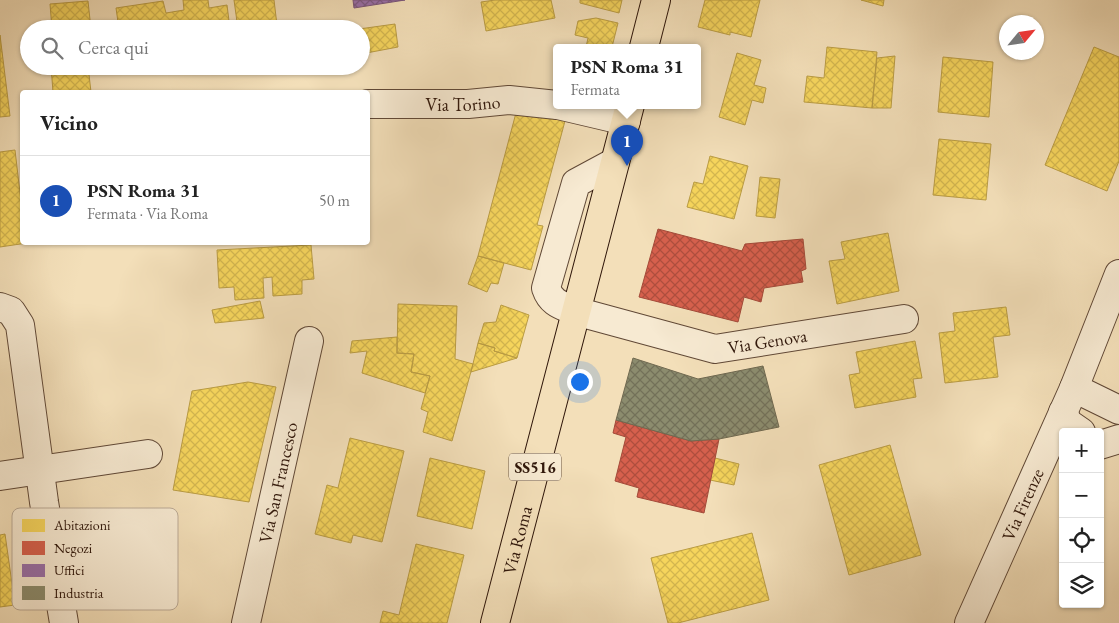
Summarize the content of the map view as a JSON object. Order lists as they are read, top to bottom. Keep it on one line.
{"streets":{"main road":["SS516","Via Roma"],"street":["Via Torino","Via Genova","Via San Francesco","Via Firenze"]},"crossings":[["Via Torino","Via Roma"],["Via Genova","Via Roma"]],"legend":["Abitazioni","Negozi","Uffici","Industria"],"north":"top right","page":{"search":"Cerca qui","popup":["PSN Roma 31","Fermata"],"heading":"Vicino","pins":"1","list":[{"mark":"1","name":"PSN Roma 31","note":"Fermata · Via Roma","value":"50 m"}],"map_buttons":["+","−"]}}
